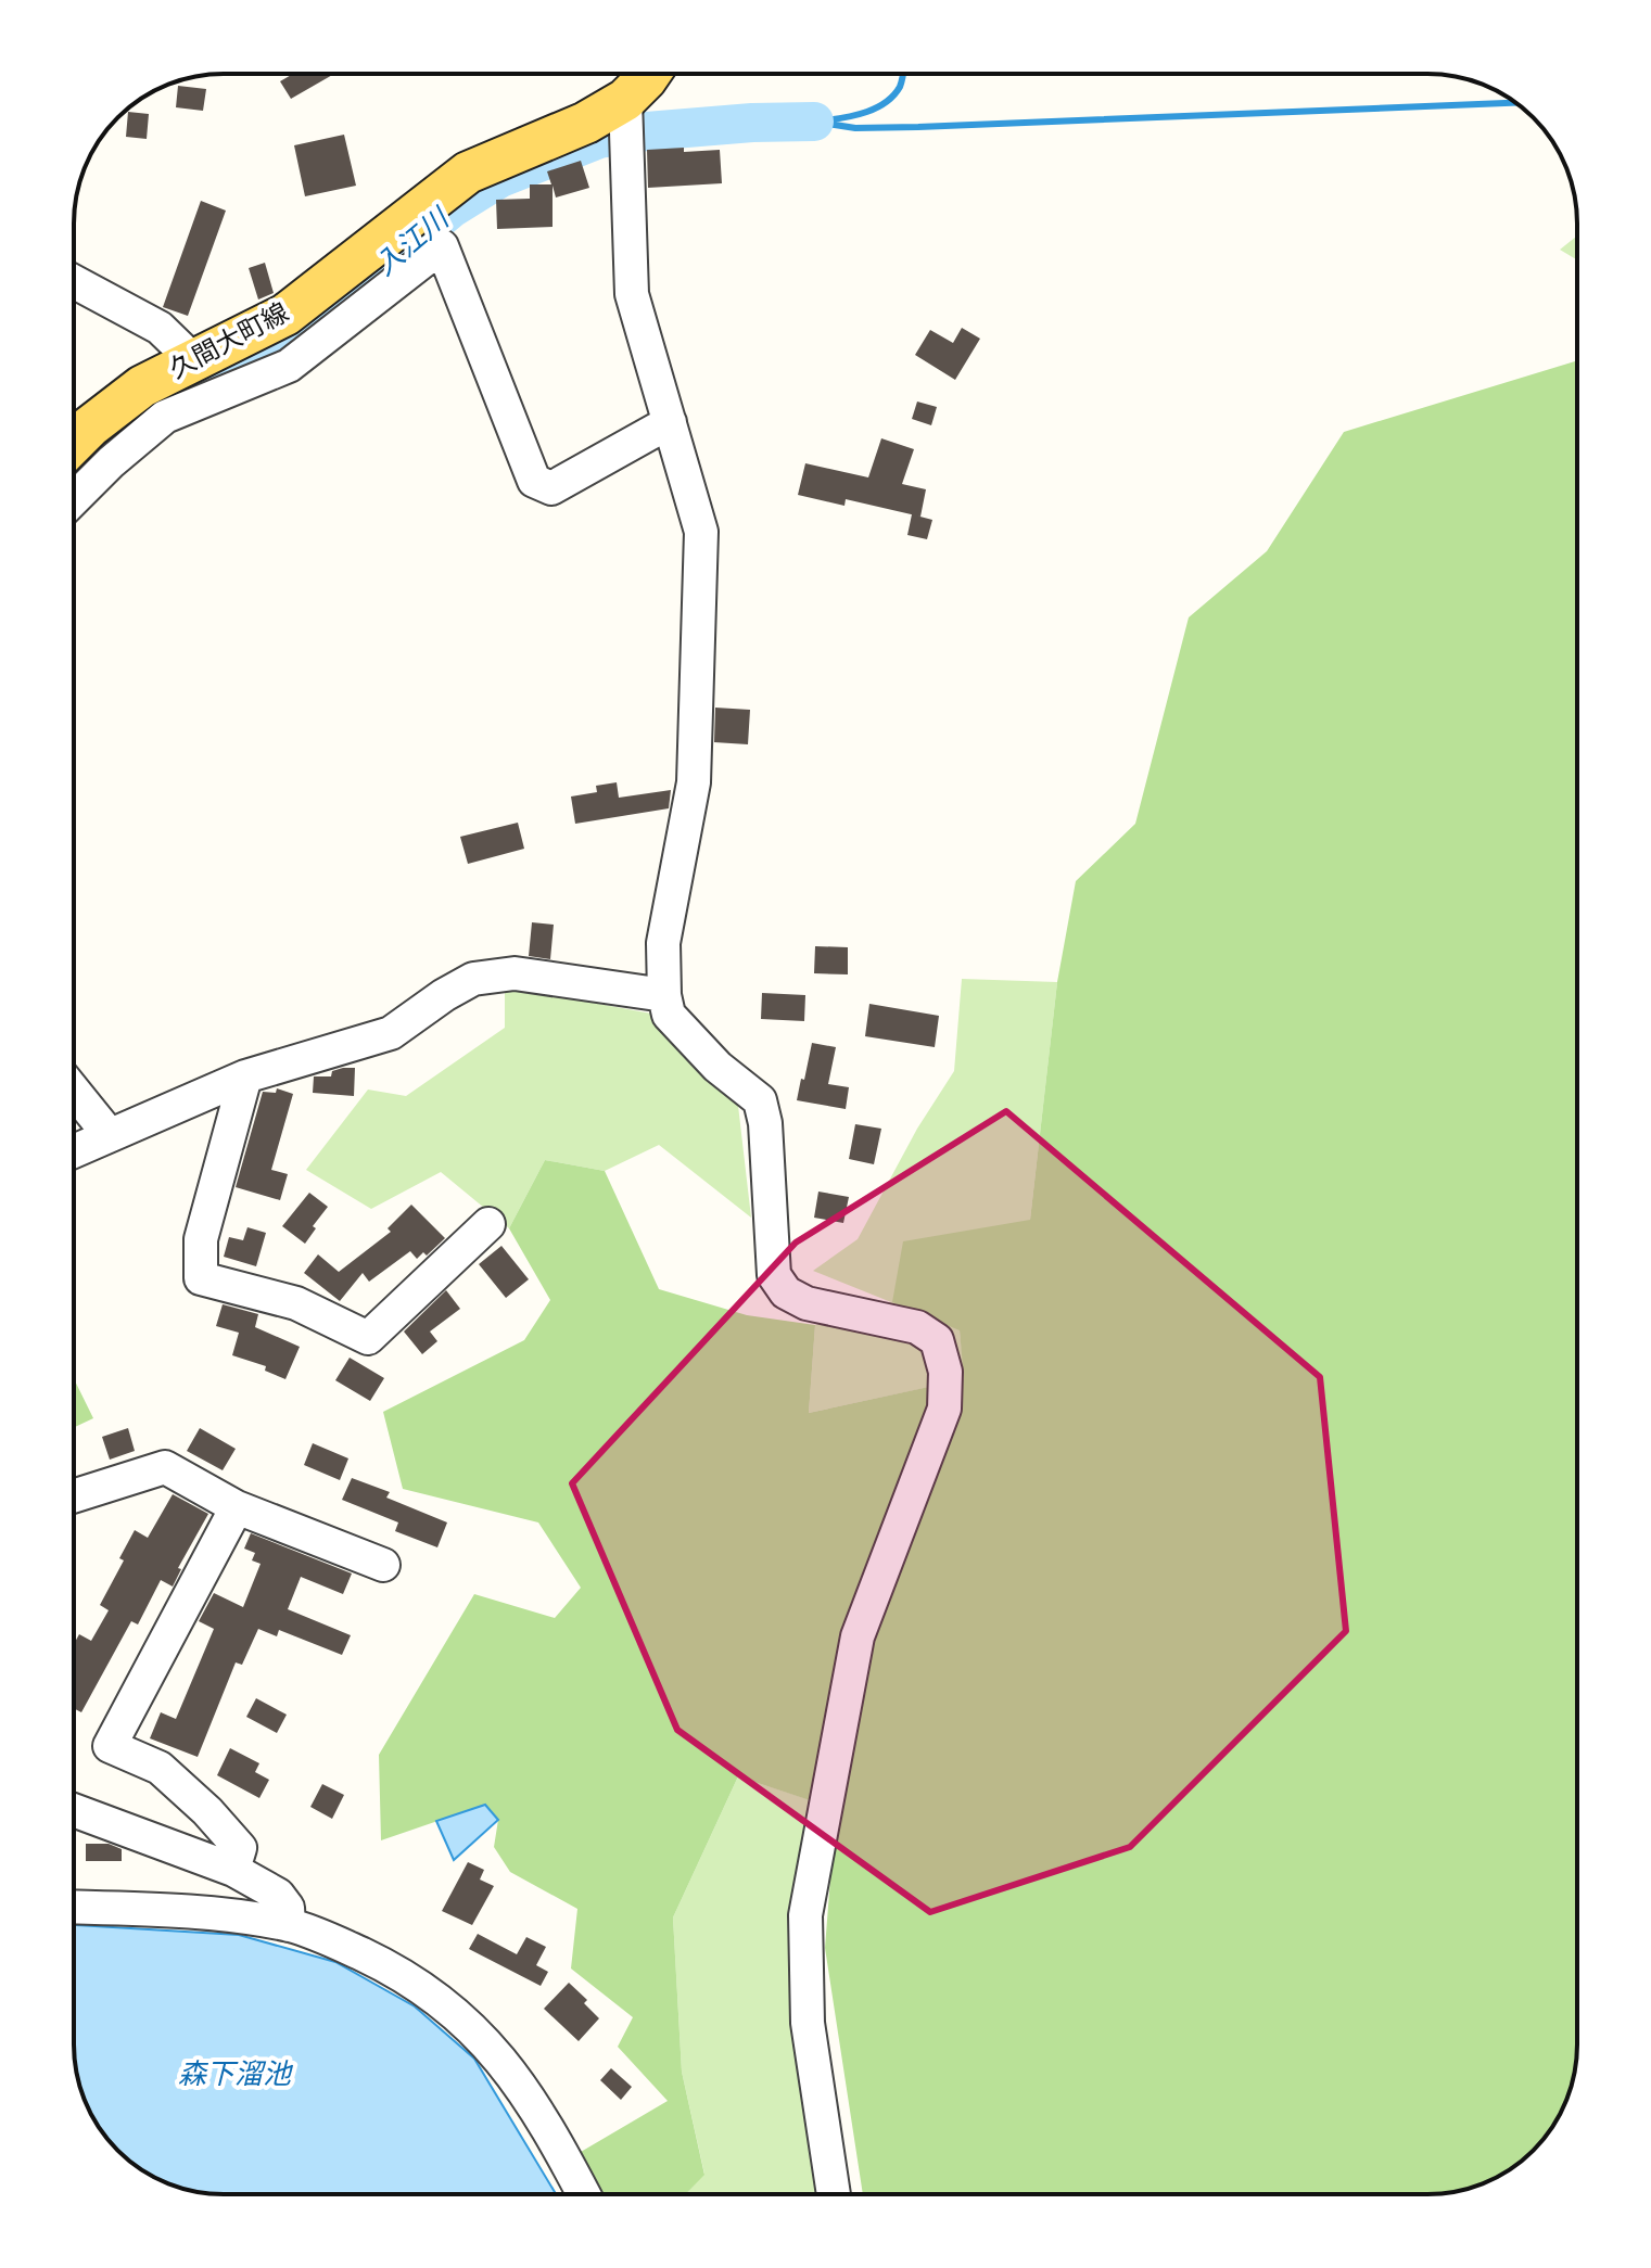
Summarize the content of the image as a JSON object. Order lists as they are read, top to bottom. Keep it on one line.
{"streets":{"main road":["久間大町線"]},"water":["入江川","森下溜池"]}
